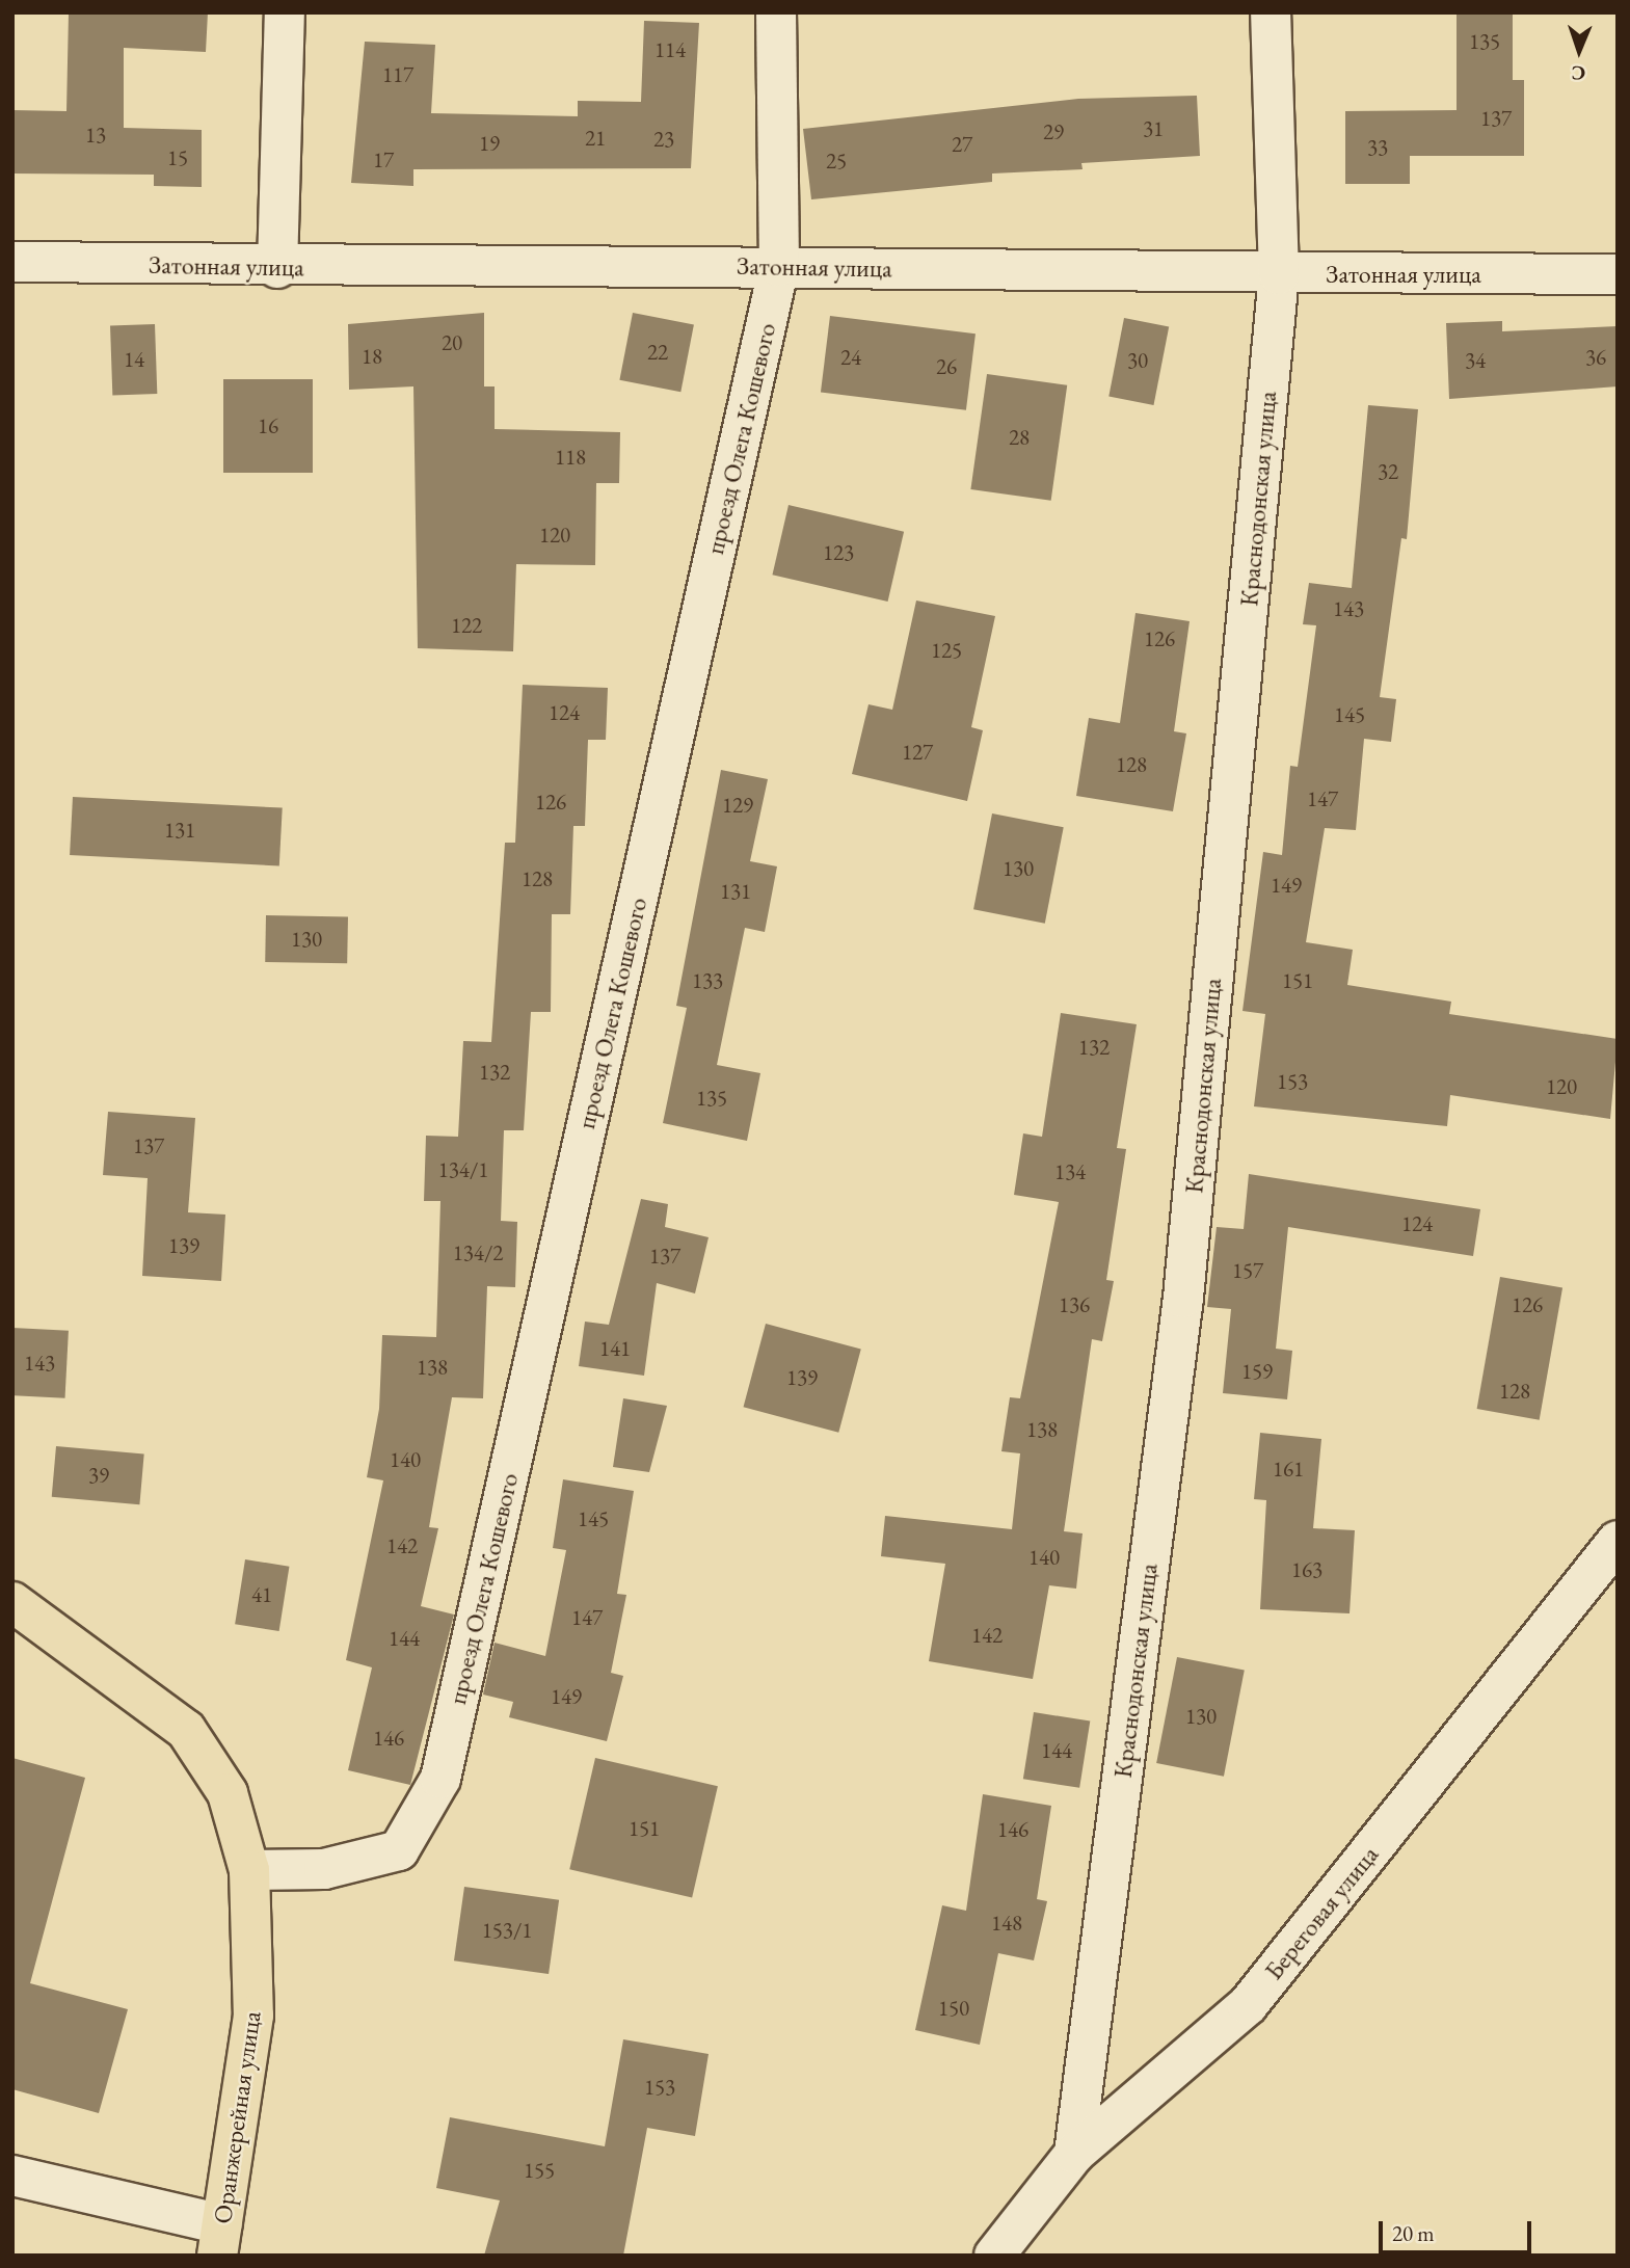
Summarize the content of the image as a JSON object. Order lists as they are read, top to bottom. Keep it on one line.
{"streets":{"main road":["Оранжерейная улица"],"street":["Затонная улица","проезд Олега Кошевого","Краснодонская улица","Береговая улица"]},"crossings":[["Затонная улица","проезд Олега Кошевого"],["Затонная улица","Краснодонская улица"],["проезд Олега Кошевого","Оранжерейная улица"],["Краснодонская улица","Береговая улица"]],"house_numbers":["135","114","117","137","31","29","13","21","23","19","27","33","15","17","25","20","22","18","24","36","14","30","34","26","16","28","118","32","120","123","143","122","126","125","124","145","127","128","147","126","129","131","130","128","149","131","130","133","151","132","132","153","120","135","137","134/1","134","124","139","134/2","137","157","136","126","141","143","138","159","139","128","138","140","161","39","145","142","140","163","41","147","142","144","149","130","146","144","151","146","148","153/1","150","153","155"],"scale_bar":"20 m","north":"bottom"}
